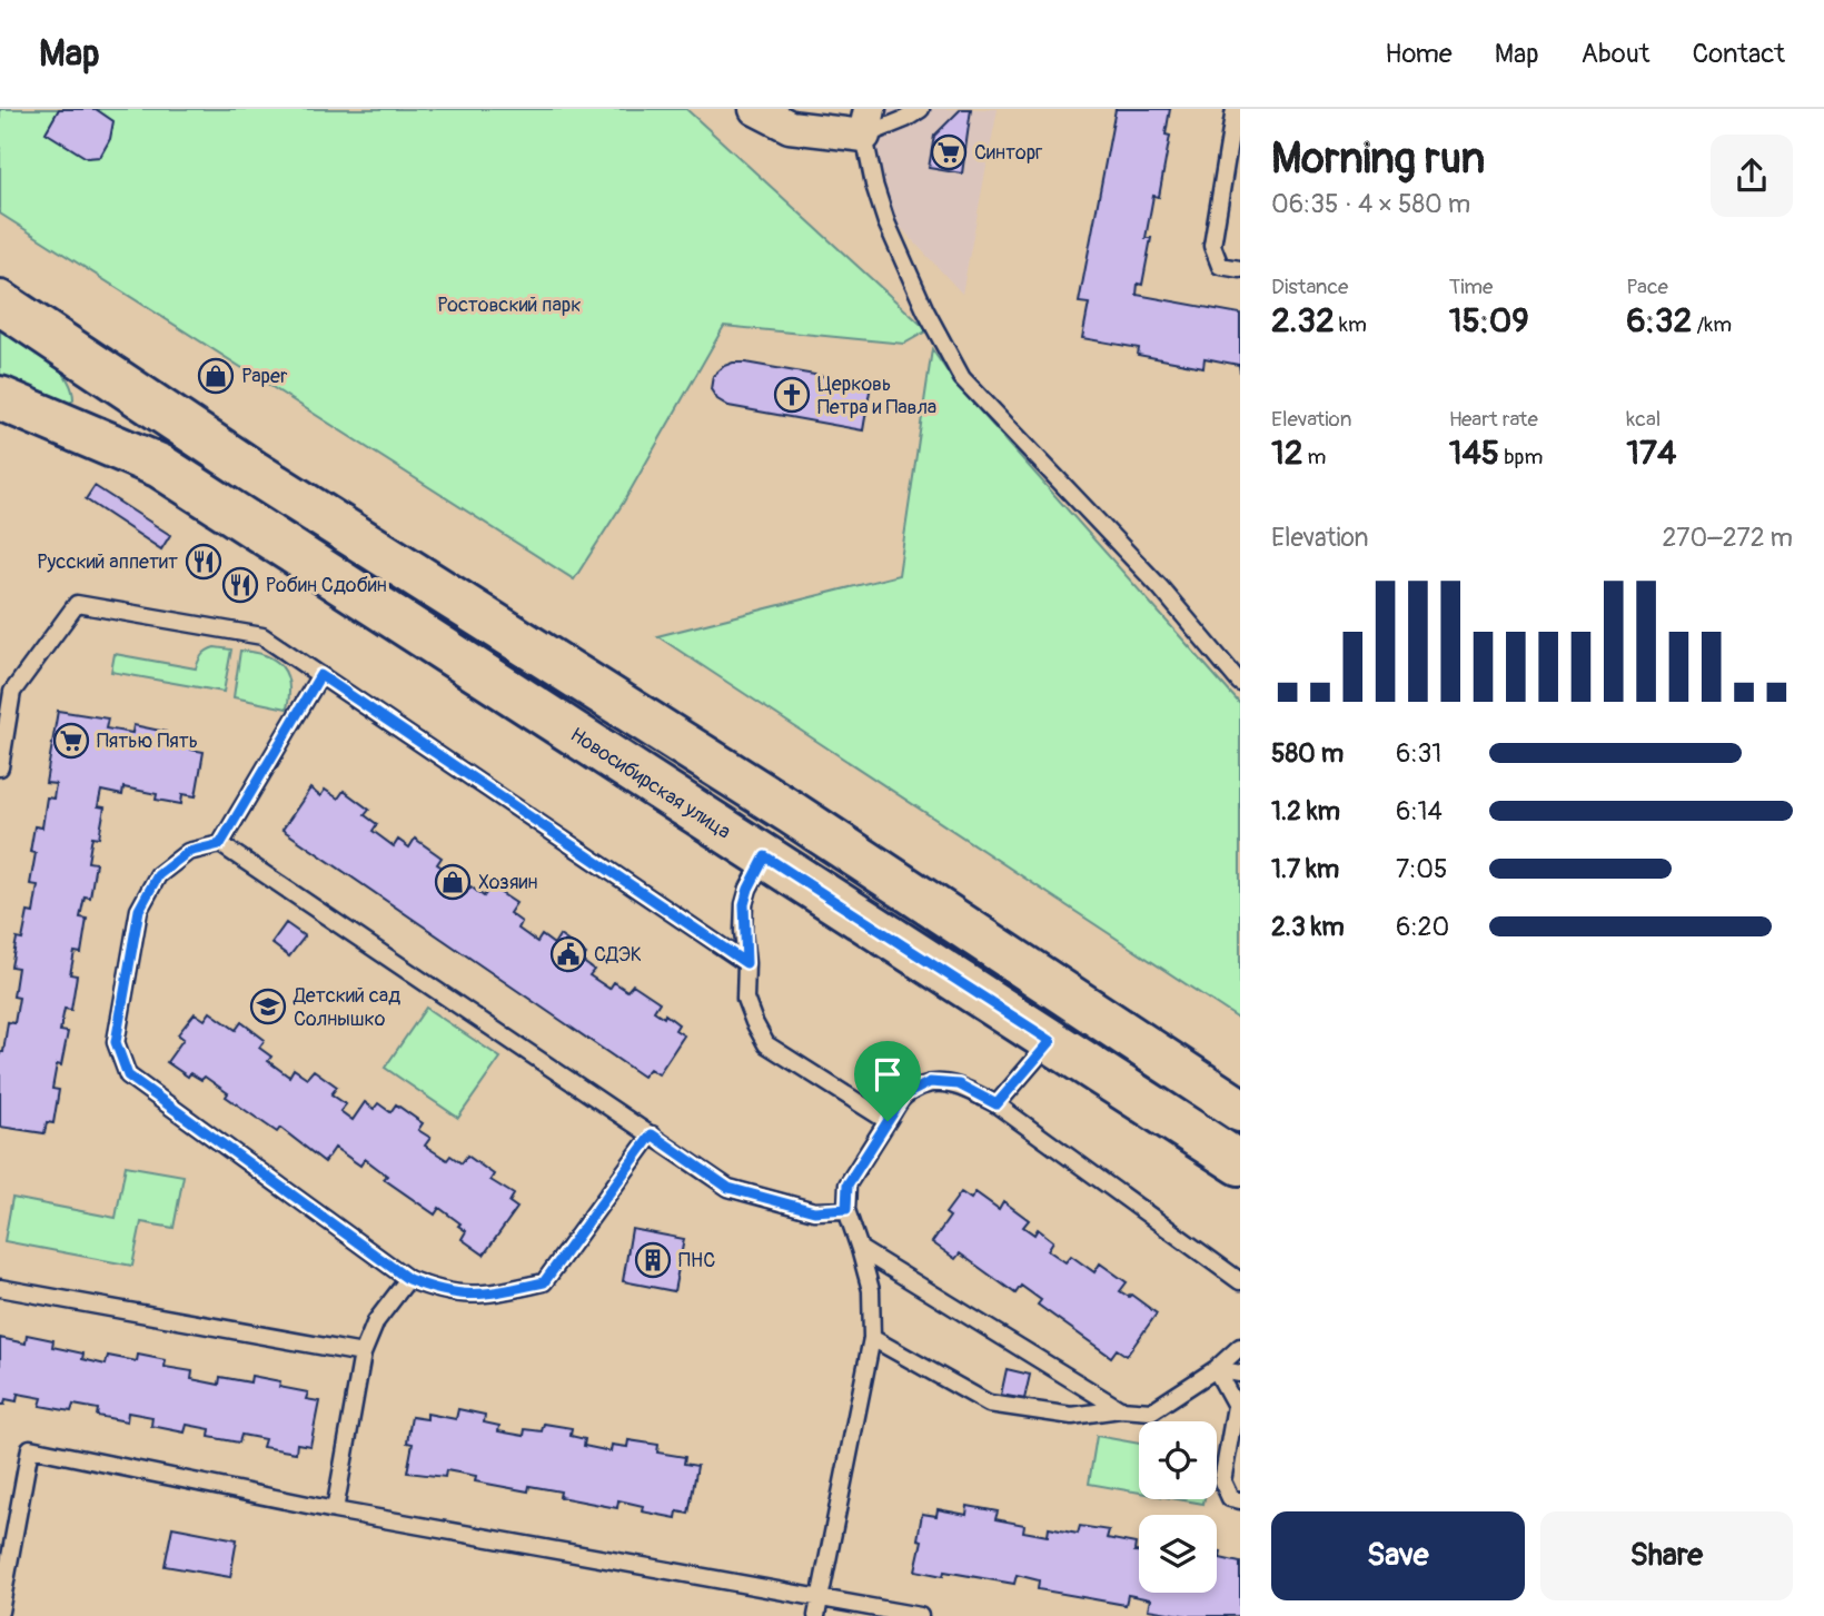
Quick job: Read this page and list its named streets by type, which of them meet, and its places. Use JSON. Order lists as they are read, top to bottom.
{
  "streets": {
    "main road": ["Новосибирская улица"]
  },
  "parks": ["Ростовский парк"],
  "places": {
    "supermarket": ["Синторг", "Пятью Пять"],
    "shop": ["Paper", "Хозяин"],
    "church": ["Церковь Петра и Павла"],
    "restaurant": ["Русский аппетит", "Робин Сдобин"],
    "public building": ["СДЭК"],
    "school or university": ["Детский сад Солнышко"],
    "building": ["ПНС"]
  },
  "page": {
    "header": "Map",
    "nav": [
      "Home",
      "Map",
      "About",
      "Contact"
    ],
    "heading": ["Morning run", "06:35 · 4 × 580 m"],
    "stats": [
      ["Distance", "2.32 km"],
      ["Time", "15:09"],
      ["Pace", "6:32 /km"],
      ["Elevation", "12 m"],
      ["Heart rate", "145 bpm"],
      ["kcal", "174"]
    ],
    "chart": ["Elevation", "270–272 m"],
    "list": [
      {
        "name": "580 m",
        "note": "6:31"
      },
      {
        "name": "1.2 km",
        "note": "6:14"
      },
      {
        "name": "1.7 km",
        "note": "7:05"
      },
      {
        "name": "2.3 km",
        "note": "6:20"
      }
    ],
    "buttons": ["Save", "Share"]
  }
}
